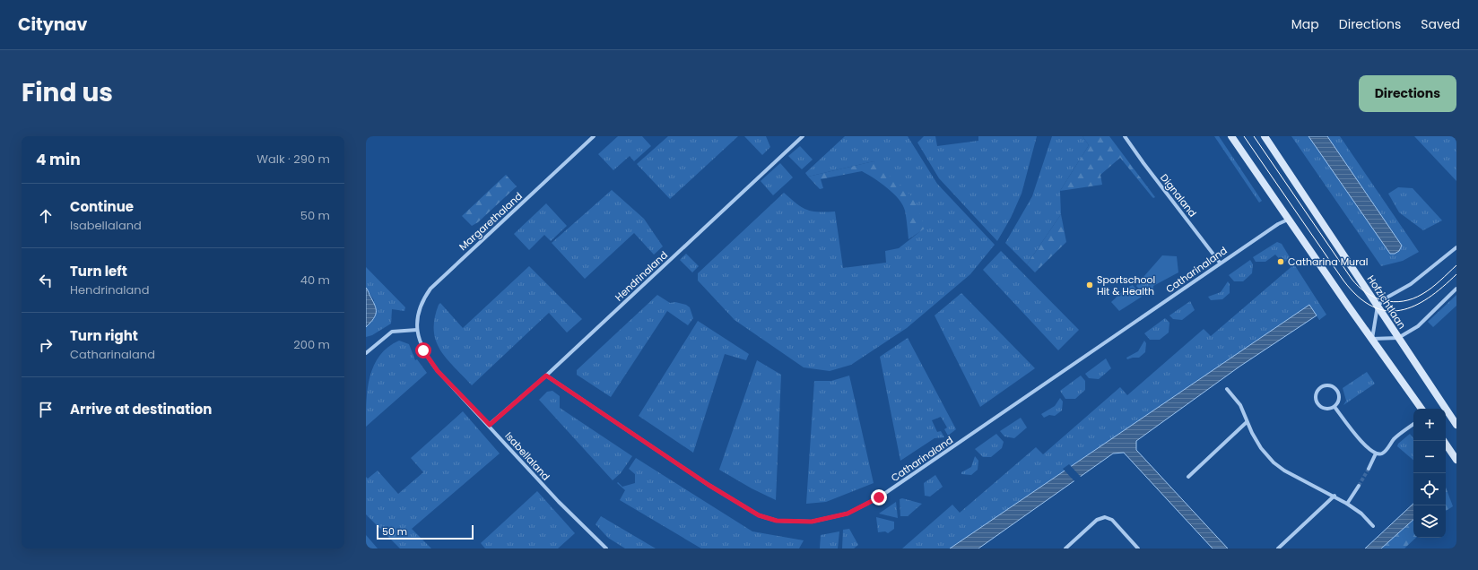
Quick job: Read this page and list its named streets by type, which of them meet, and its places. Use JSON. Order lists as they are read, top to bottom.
{
  "streets": {
    "main road": ["Hofzichtlaan"],
    "street": [
      "Dignaland",
      "Margarethaland",
      "Catharinaland",
      "Hendrinaland",
      "Isabellaland"
    ]
  },
  "crossings": [
    ["Dignaland", "Catharinaland"],
    ["Margarethaland", "Isabellaland"],
    ["Catharinaland", "Hendrinaland"],
    ["Hendrinaland", "Isabellaland"]
  ],
  "places": ["Catharina Mural", "Sportschool Hit & Health"],
  "scale_bar": "50 m",
  "page": {
    "header": "Citynav",
    "nav": ["Map", "Directions", "Saved"],
    "title": "Find us",
    "buttons": "Directions",
    "heading": ["4 min", "Walk · 290 m"],
    "list": [
      ["Continue", "Isabellaland", "50 m"],
      ["Turn left", "Hendrinaland", "40 m"],
      ["Turn right", "Catharinaland", "200 m"],
      "Arrive at destination"
    ],
    "map_buttons": ["+", "−"],
    "scale": "50 m"
  }
}
